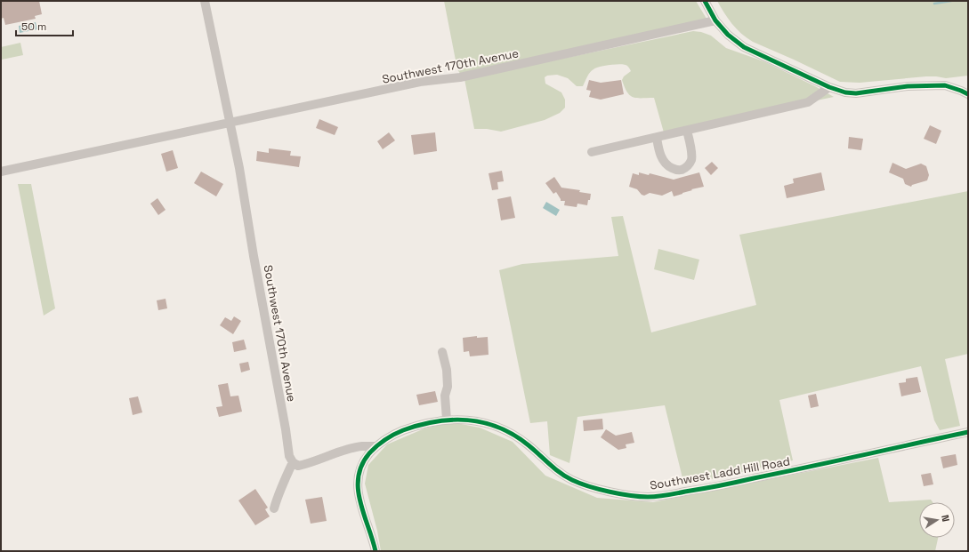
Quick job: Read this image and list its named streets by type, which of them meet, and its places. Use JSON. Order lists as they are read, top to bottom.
{
  "streets": {
    "street": ["Southwest 170th Avenue", "Southwest Ladd Hill Road"]
  },
  "scale_bar": "50 m",
  "north": "right"
}
